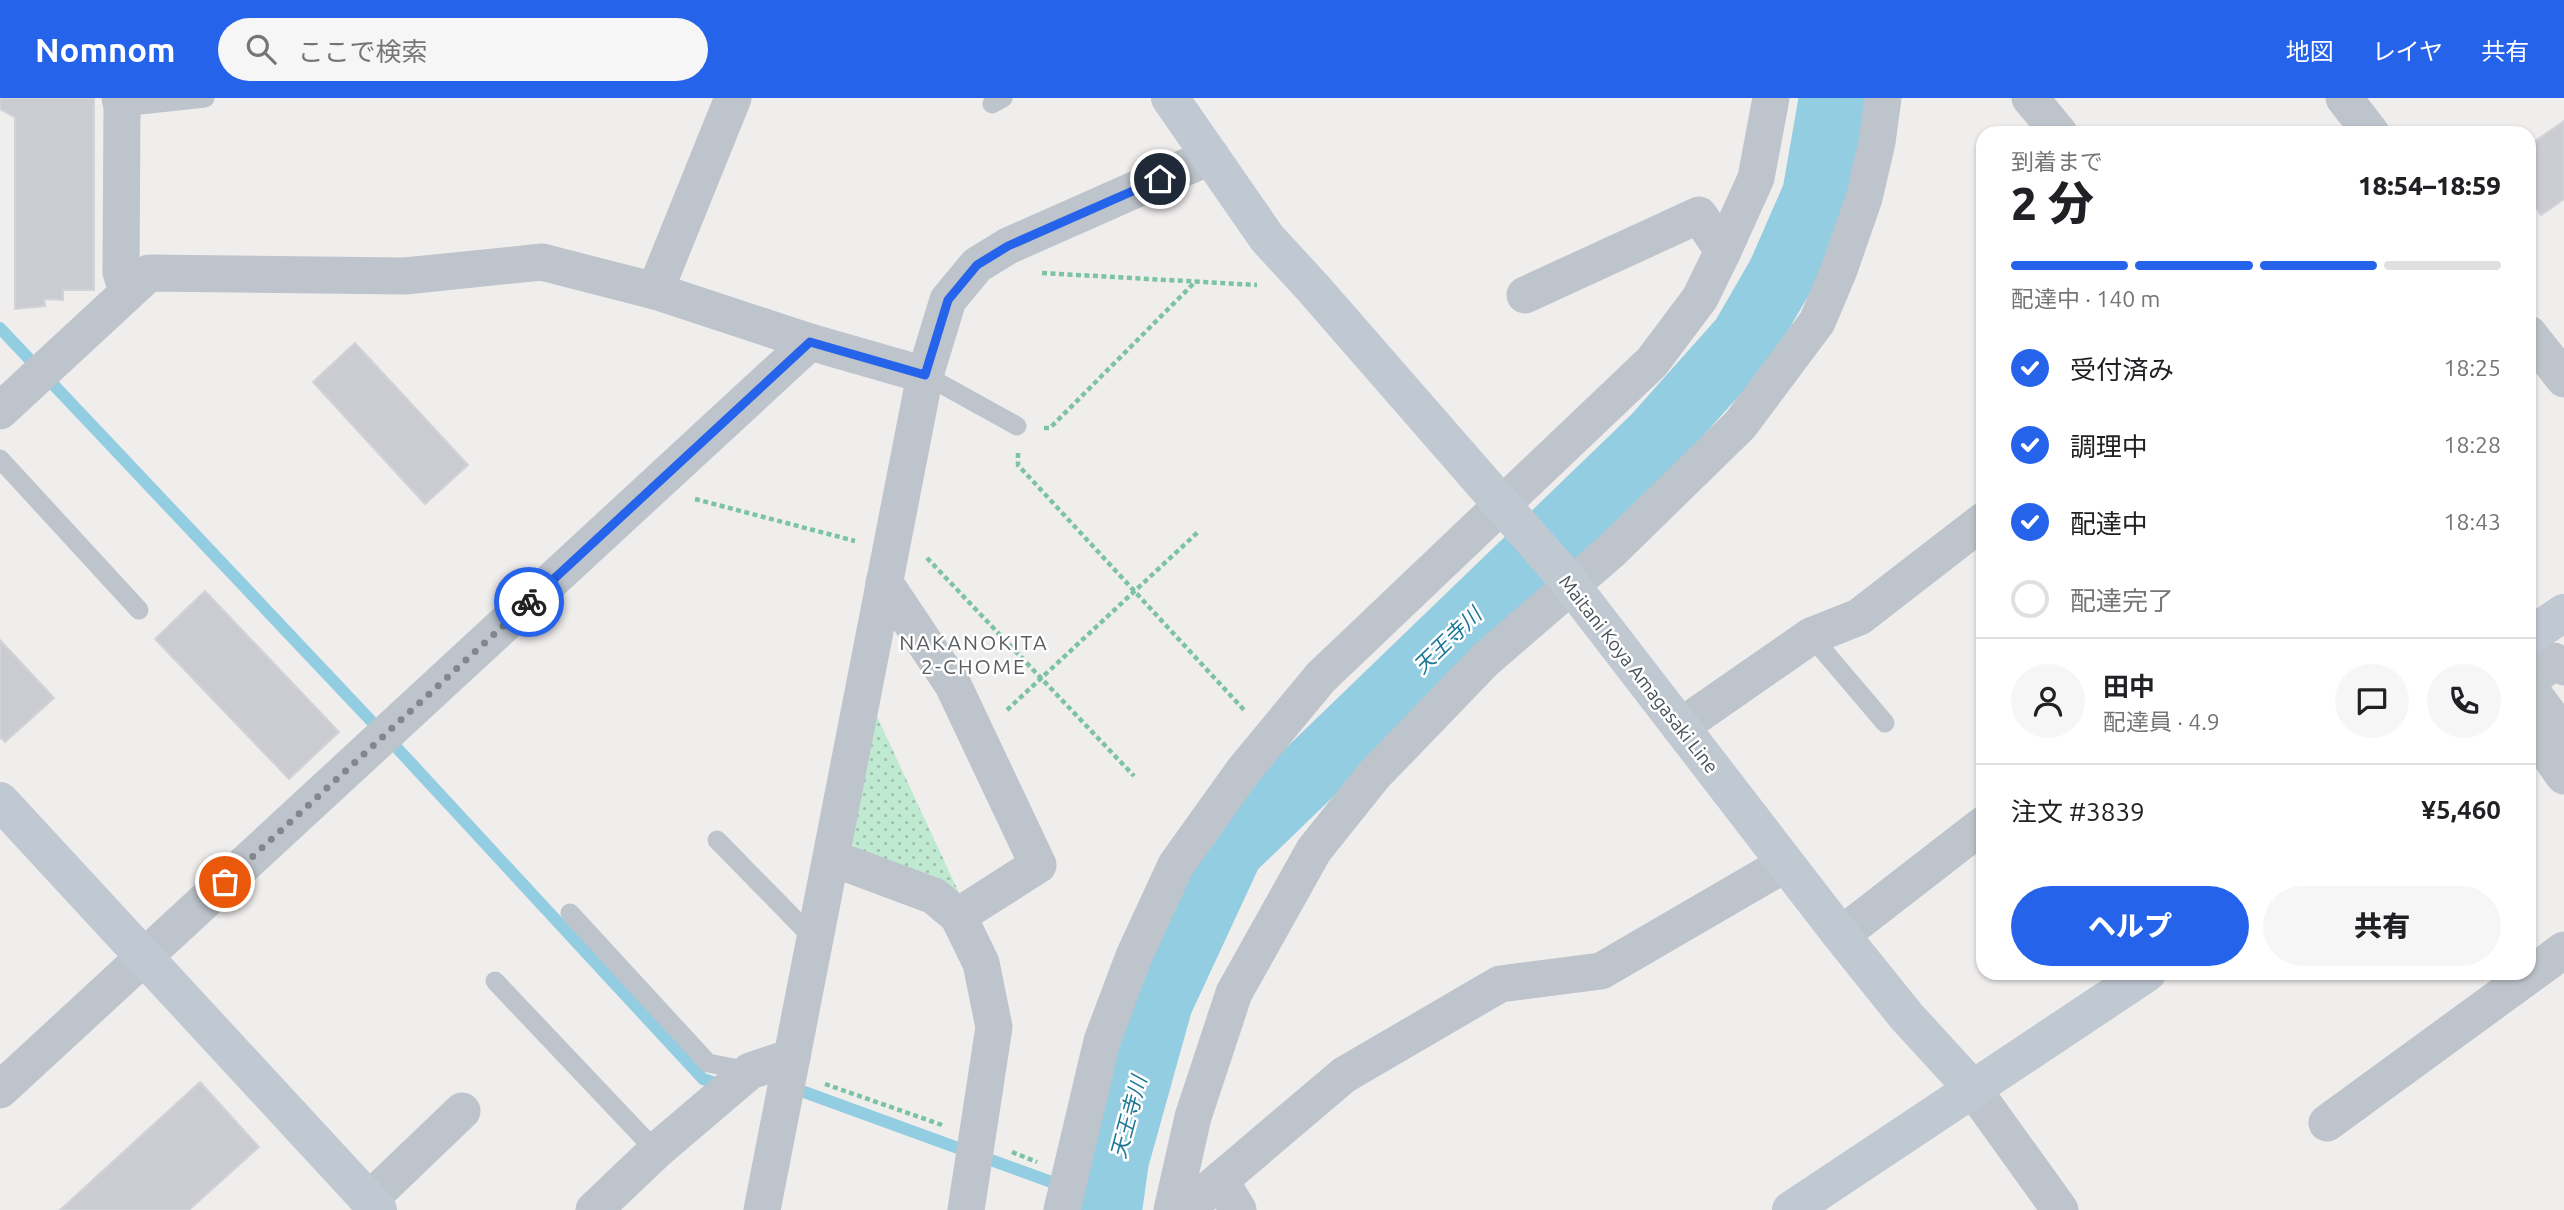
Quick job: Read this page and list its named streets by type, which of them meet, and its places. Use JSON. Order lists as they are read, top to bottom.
{
  "streets": {
    "main road": ["Maitani Koya Amagasaki Line"]
  },
  "districts": ["NAKANOKITA 2-CHOME"],
  "water": ["天王寺川"],
  "page": {
    "header": "Nomnom",
    "search": "ここで検索",
    "nav": ["地図", "レイヤ", "共有"],
    "heading": ["2 分", "到着まで", "18:54–18:59"],
    "panel": [
      "田中",
      "配達員 · 4.9",
      "注文 #3839",
      "¥5,460"
    ],
    "bar": "配達中 · 140 m",
    "list": [
      ["受付済み", "18:25"],
      ["調理中", "18:28"],
      ["配達中", "18:43"],
      "配達完了"
    ],
    "buttons": ["ヘルプ", "共有"]
  }
}
